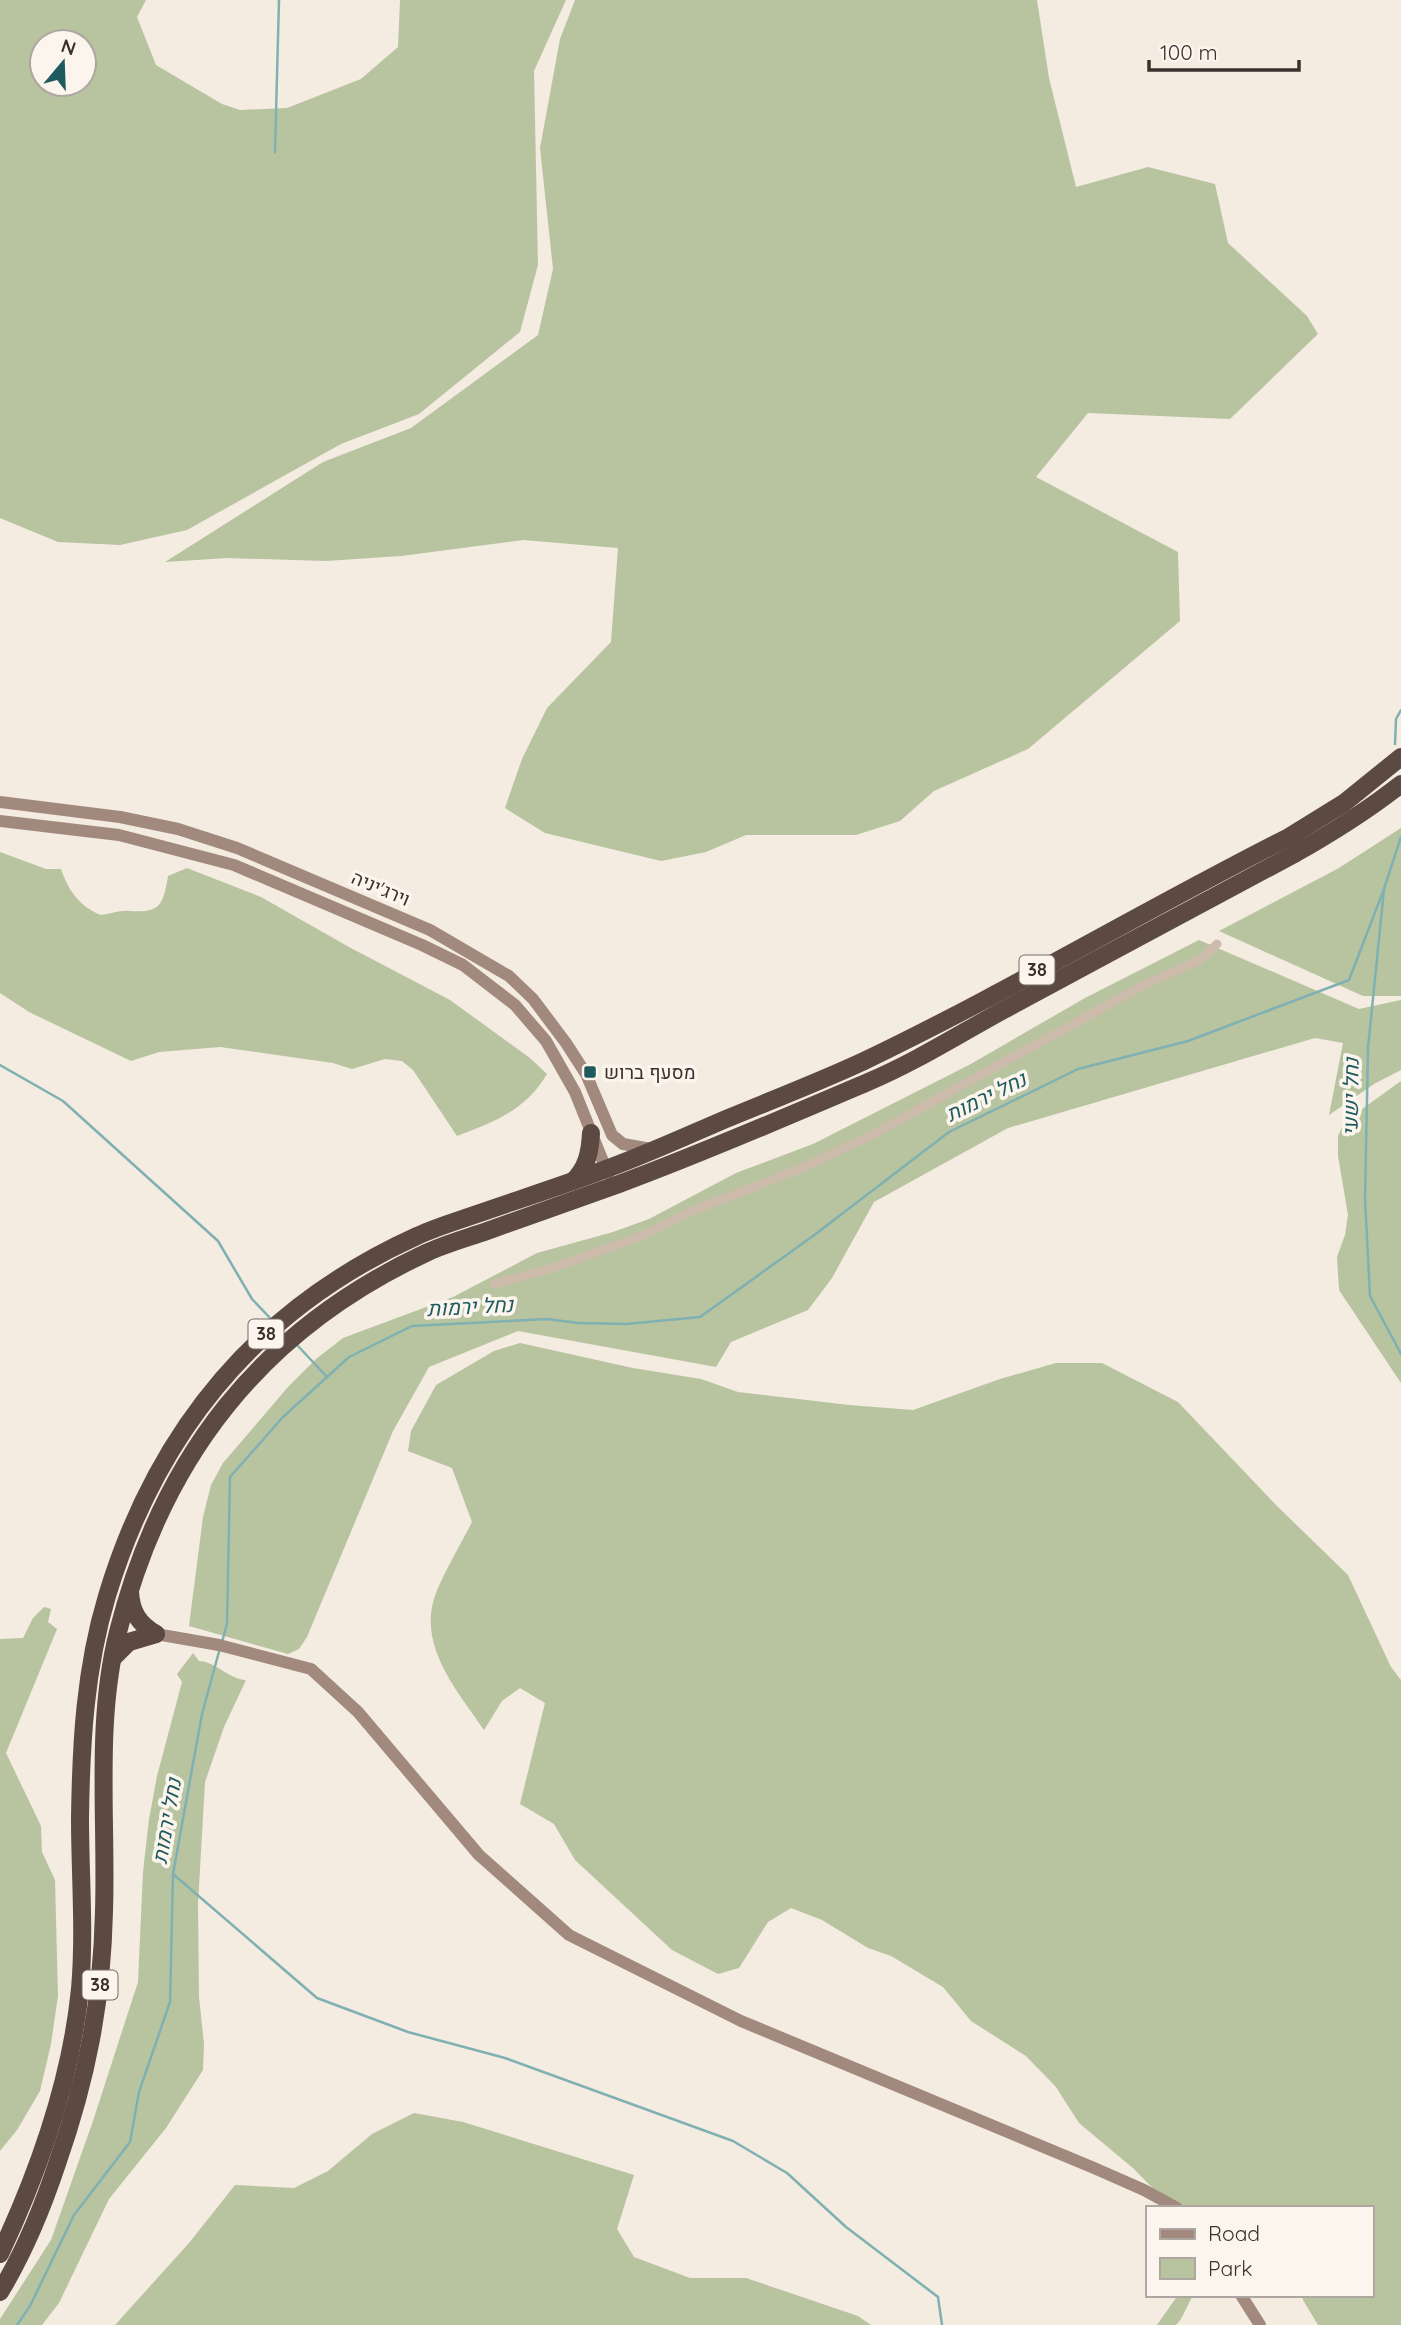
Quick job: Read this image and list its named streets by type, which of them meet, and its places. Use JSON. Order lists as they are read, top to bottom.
{
  "streets": {
    "highway": ["38"],
    "street": ["וירג'יניה"]
  },
  "crossings": [
    ["וירג'יניה", "38"]
  ],
  "water": ["נחל ירמות", "נחל ישעי"],
  "places": {
    "transit": ["מסעף ברוש"]
  },
  "legend": ["Road", "Park"],
  "scale_bar": "100 m",
  "north": "top"
}
